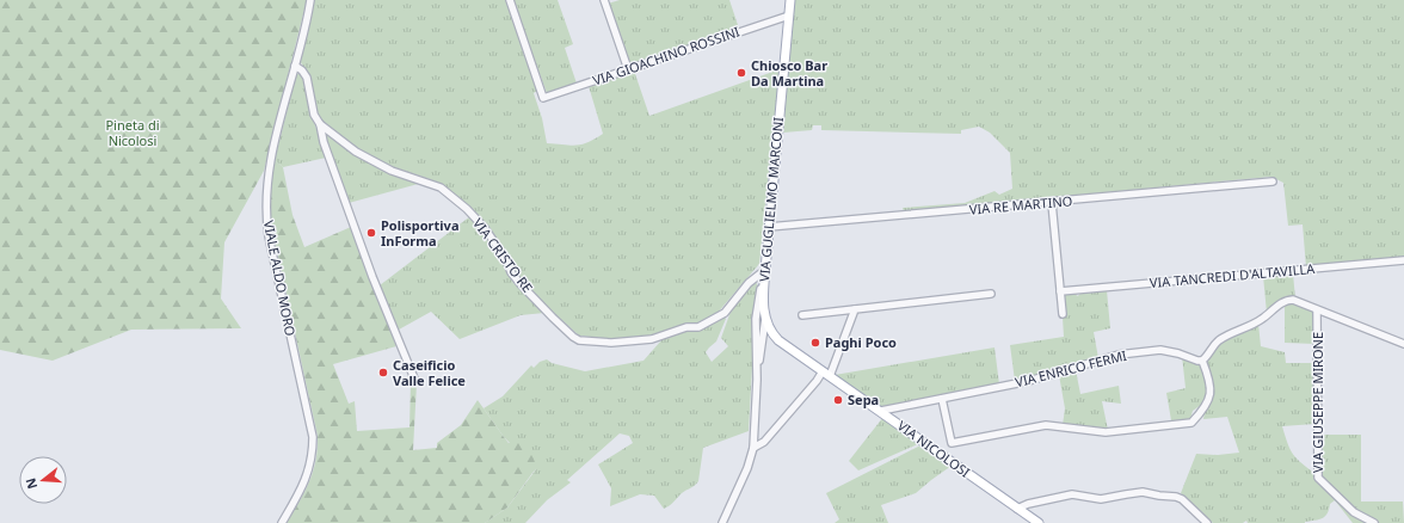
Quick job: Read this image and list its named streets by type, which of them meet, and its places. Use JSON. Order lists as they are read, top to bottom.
{
  "streets": {
    "main road": ["VIA GUGLIELMO MARCONI", "VIA NICOLOSI"],
    "street": [
      "VIA GIOACHINO ROSSINI",
      "VIA RE MARTINO",
      "VIA CRISTO RE",
      "VIA TANCREDI D'ALTAVILLA",
      "VIALE ALDO MORO",
      "VIA ENRICO FERMI",
      "VIA GIUSEPPE MIRONE"
    ]
  },
  "crossings": [
    ["VIA GIOACHINO ROSSINI", "VIA GUGLIELMO MARCONI"],
    ["VIA GUGLIELMO MARCONI", "VIA RE MARTINO"],
    ["VIA GUGLIELMO MARCONI", "VIA CRISTO RE"],
    ["VIA GUGLIELMO MARCONI", "VIA NICOLOSI"],
    ["VIA ENRICO FERMI", "VIA NICOLOSI"]
  ],
  "parks": ["Pineta di Nicolosi"],
  "places": [
    "Chiosco Bar Da Martina",
    "Polisportiva InForma",
    "Paghi Poco",
    "Caseificio Valle Felice",
    "Sepa"
  ],
  "north": "left"
}
